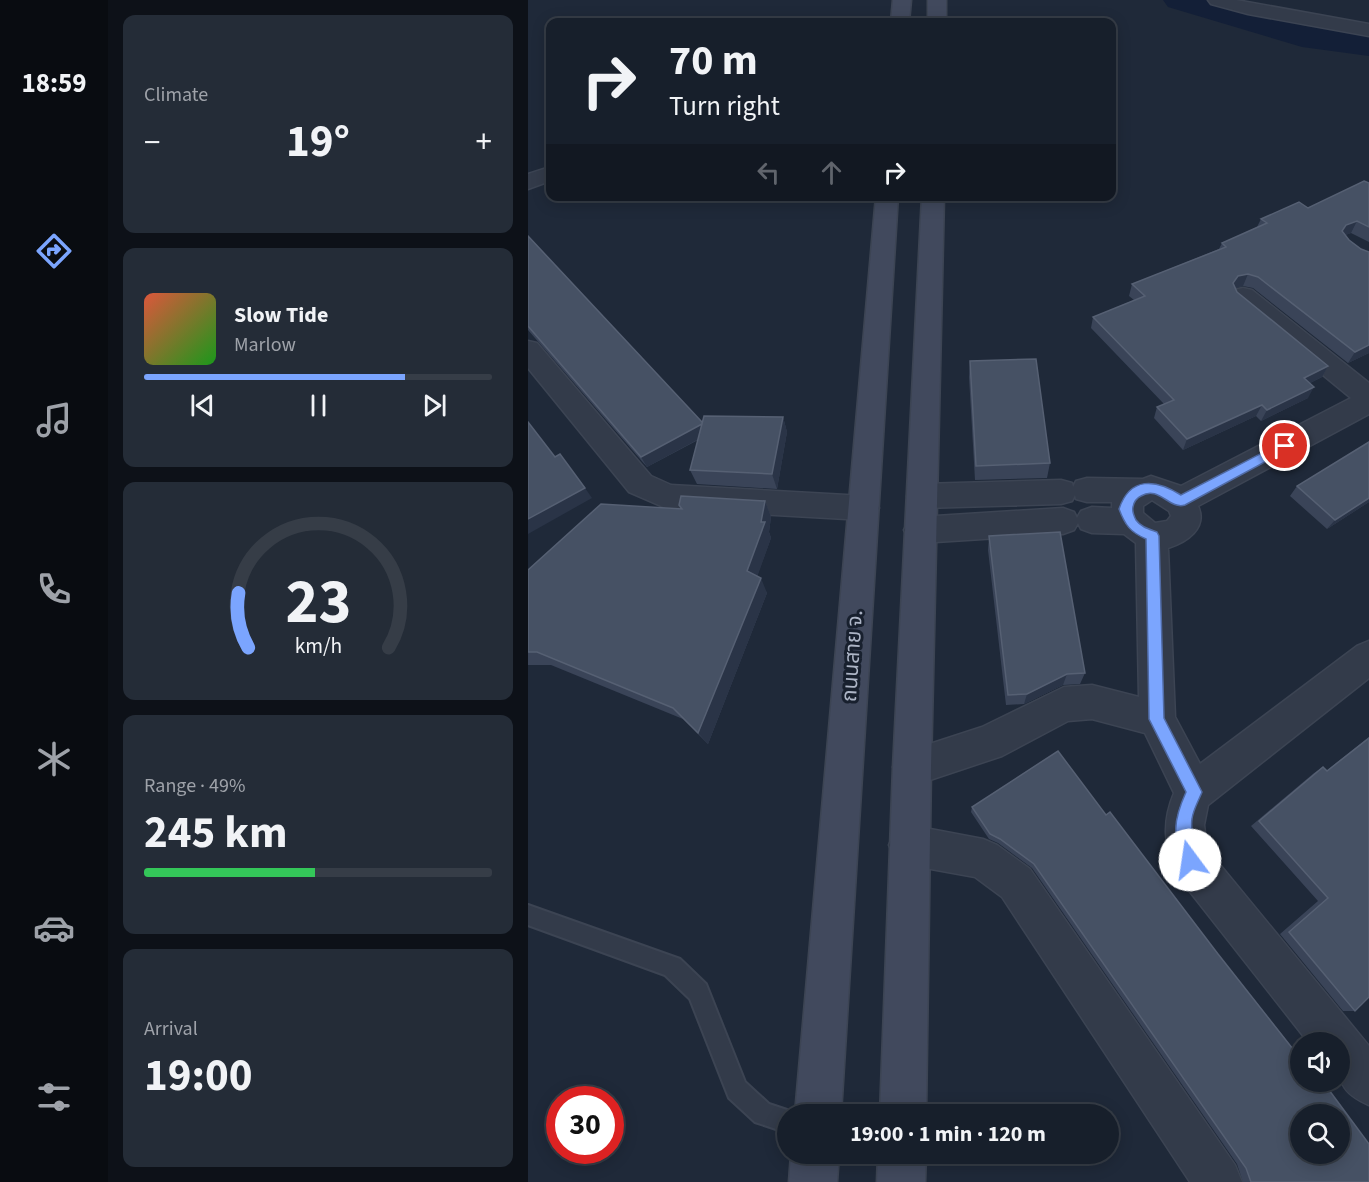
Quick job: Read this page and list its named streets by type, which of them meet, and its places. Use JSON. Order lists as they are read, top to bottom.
{
  "streets": {
    "main road": ["ถนนสาย จ."]
  },
  "page": {
    "tabs": "18:59",
    "tile": [
      "Climate",
      ["Range · 49%", "245 km"],
      ["Arrival", "19:00"]
    ],
    "turn": ["70 m", "Turn right"],
    "heat": ["−", "19°", "+"],
    "song": ["Slow Tide", "Marlow"],
    "limit": "30",
    "trip": "19:00 · 1 min · 120 m",
    "gauge": ["23", "km/h"]
  }
}
